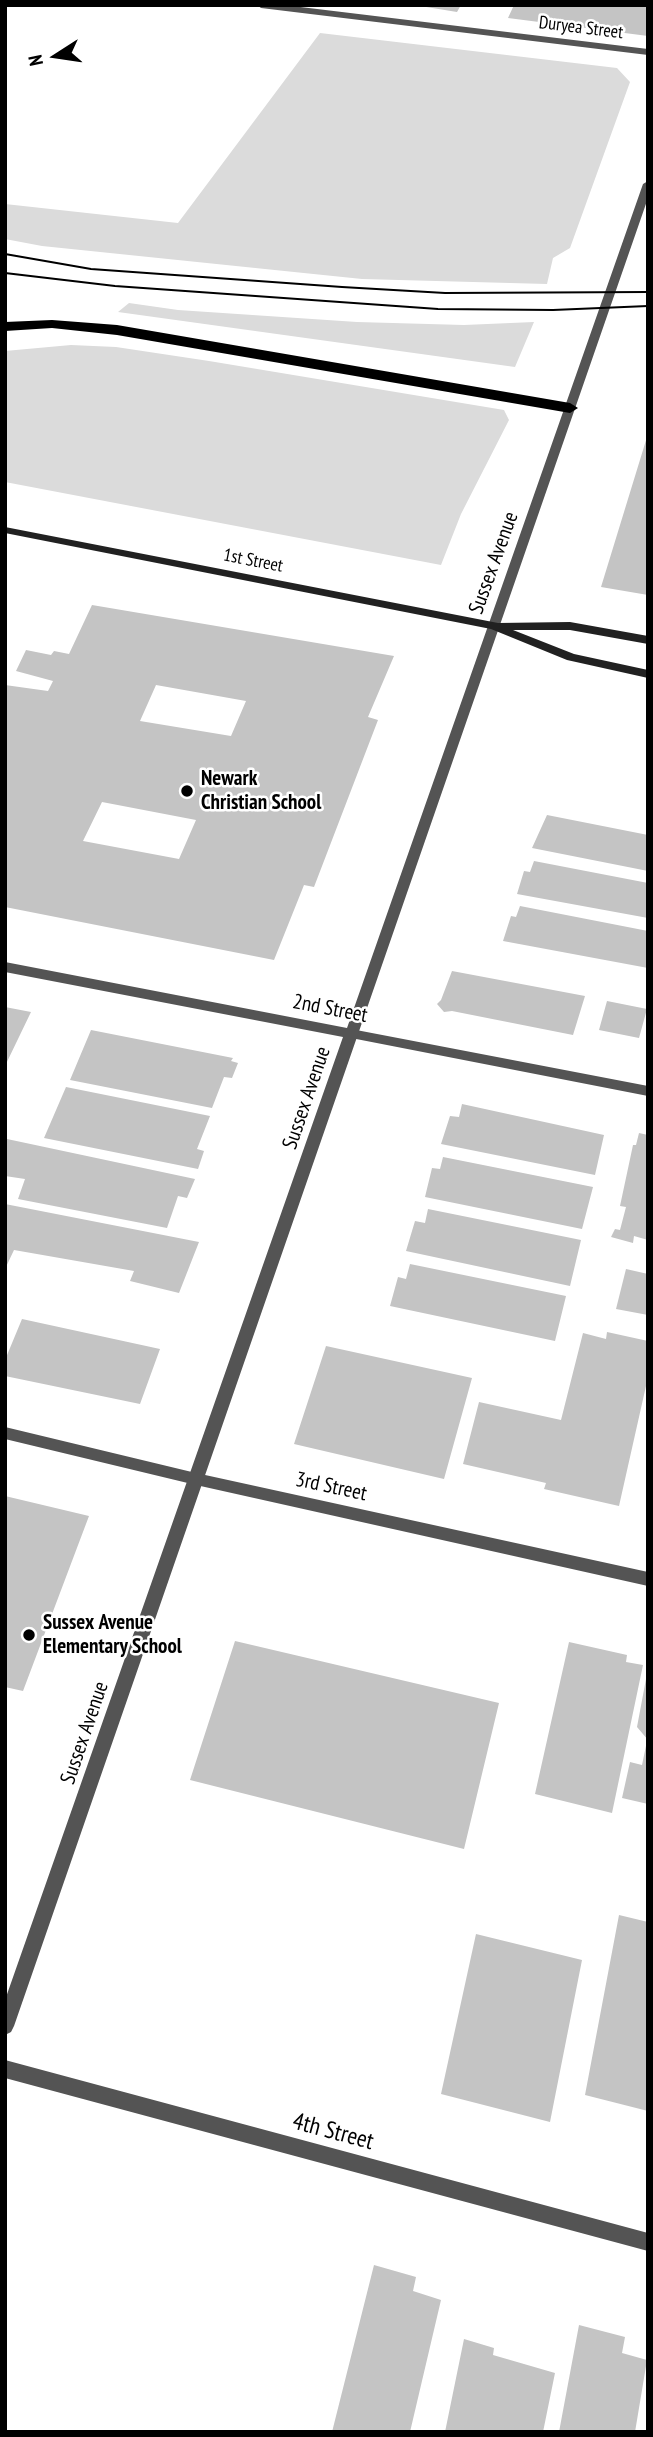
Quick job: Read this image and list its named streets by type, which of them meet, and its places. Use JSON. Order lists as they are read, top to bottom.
{
  "streets": {
    "main road": ["1st Street"],
    "street": [
      "Duryea Street",
      "Sussex Avenue",
      "2nd Street",
      "3rd Street",
      "4th Street"
    ]
  },
  "crossings": [
    ["1st Street", "Sussex Avenue"],
    ["Sussex Avenue", "2nd Street"],
    ["Sussex Avenue", "3rd Street"]
  ],
  "places": ["Newark Christian School", "Sussex Avenue Elementary School"],
  "north": "left"
}
